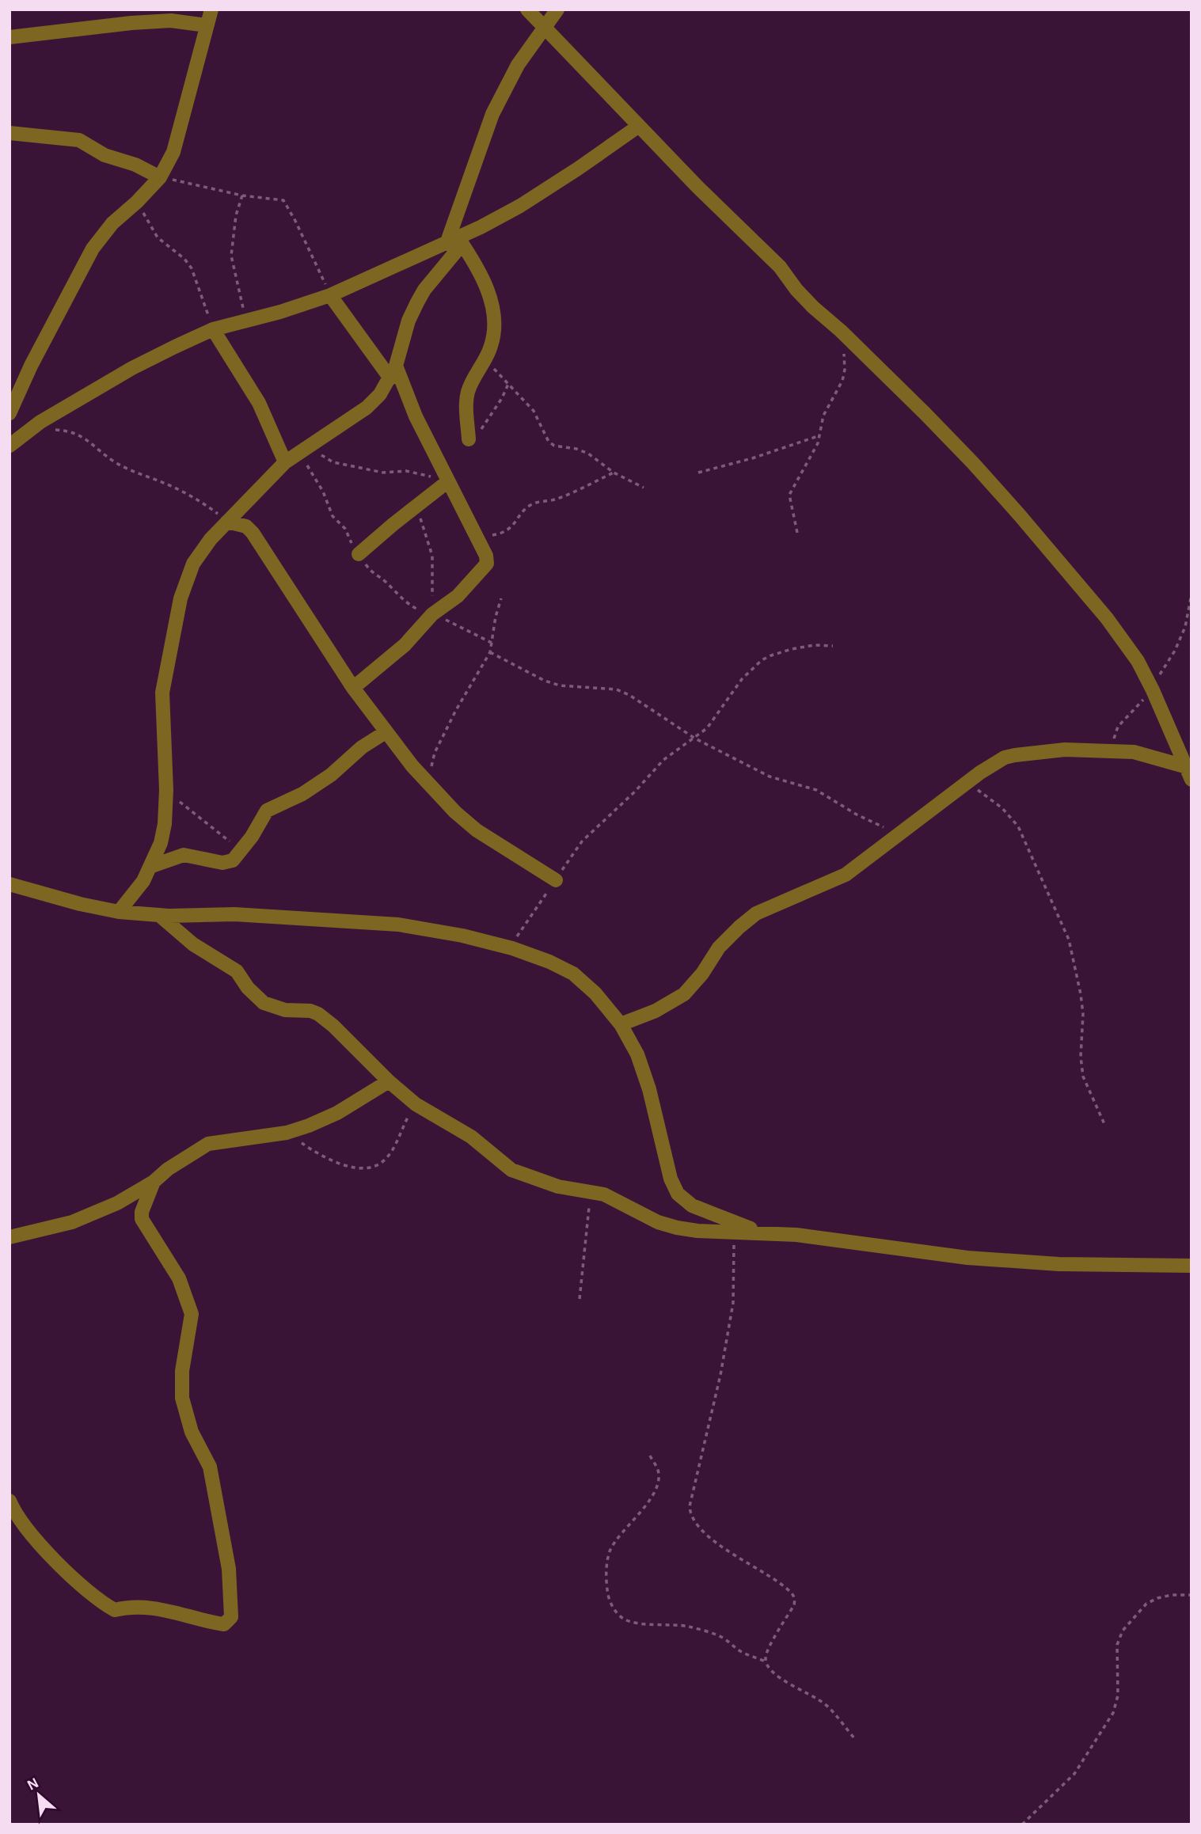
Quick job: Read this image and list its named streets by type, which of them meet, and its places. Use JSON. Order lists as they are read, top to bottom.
{
  "north": "top left"
}
